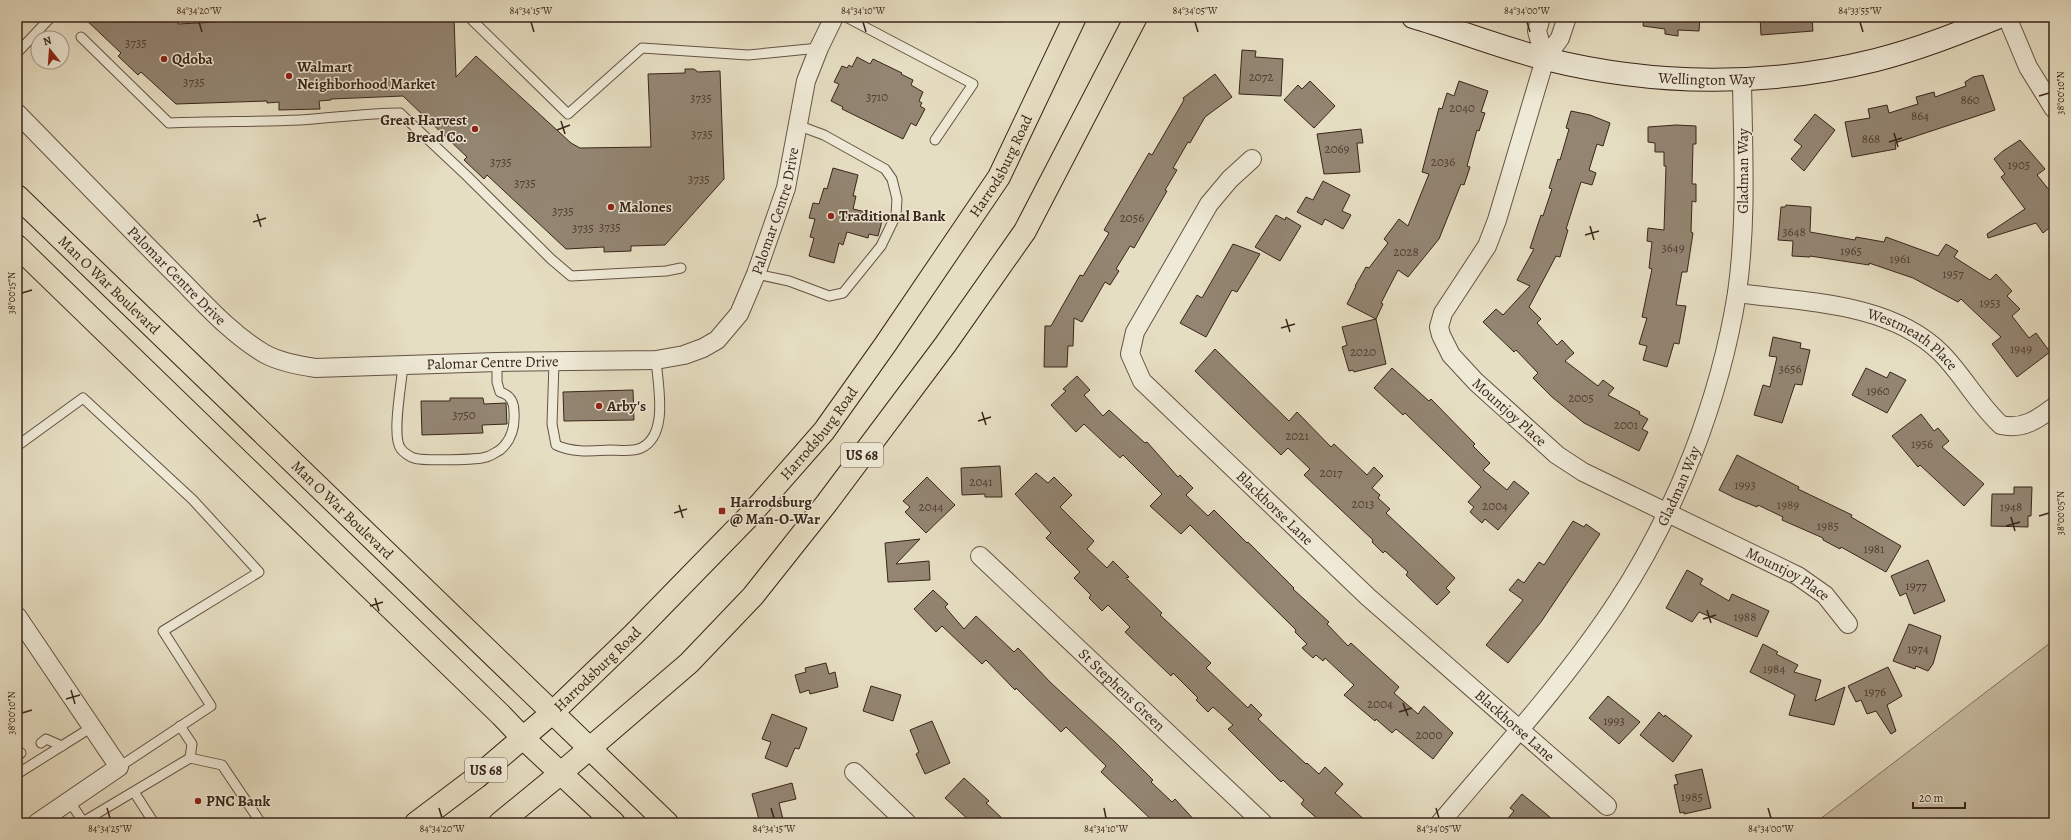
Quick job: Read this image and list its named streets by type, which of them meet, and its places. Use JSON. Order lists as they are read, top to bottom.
{
  "streets": {
    "main road": ["Harrodsburg Road", "Man O War Boulevard", "US 68"],
    "street": [
      "Wellington Way",
      "Gladman Way",
      "Palomar Centre Drive",
      "Westmeath Place",
      "Mountjoy Place",
      "Blackhorse Lane",
      "St Stephens Green"
    ]
  },
  "crossings": [
    ["Wellington Way", "Gladman Way"],
    ["Wellington Way", "Mountjoy Place"],
    ["Harrodsburg Road", "Man O War Boulevard"],
    ["Gladman Way", "Westmeath Place"],
    ["Gladman Way", "Mountjoy Place"],
    ["Gladman Way", "Blackhorse Lane"],
    ["Man O War Boulevard", "US 68"]
  ],
  "places": {
    "other": [
      "Qdoba",
      "Walmart Neighborhood Market",
      "Great Harvest Bread Co.",
      "Malones",
      "Traditional Bank",
      "Arby's",
      "PNC Bank"
    ],
    "transit": ["Harrodsburg @ Man-O-War"]
  },
  "house_numbers": [
    "3735",
    "2072",
    "3735",
    "3710",
    "3735",
    "860",
    "2040",
    "864",
    "3735",
    "868",
    "2069",
    "3735",
    "2036",
    "1905",
    "3735",
    "3735",
    "3735",
    "2056",
    "3735",
    "3735",
    "3648",
    "3649",
    "1965",
    "2028",
    "1961",
    "1957",
    "1953",
    "1949",
    "2020",
    "3656",
    "1960",
    "2005",
    "3750",
    "2001",
    "2021",
    "1956",
    "2017",
    "2041",
    "1993",
    "2013",
    "1989",
    "2004",
    "2044",
    "1948",
    "1985",
    "1981",
    "1977",
    "1988",
    "1974",
    "1984",
    "1976",
    "2004",
    "1993",
    "2000",
    "1985"
  ],
  "scale_bar": "20 m",
  "north": "top",
  "coordinates": [
    "84°34'20\"W",
    "84°34'15\"W",
    "84°34'10\"W",
    "84°34'05\"W",
    "84°34'00\"W",
    "84°33'55\"W",
    "38°00'10\"N",
    "38°00'15\"N",
    "38°00'05\"N",
    "84°34'25\"W"
  ]
}
